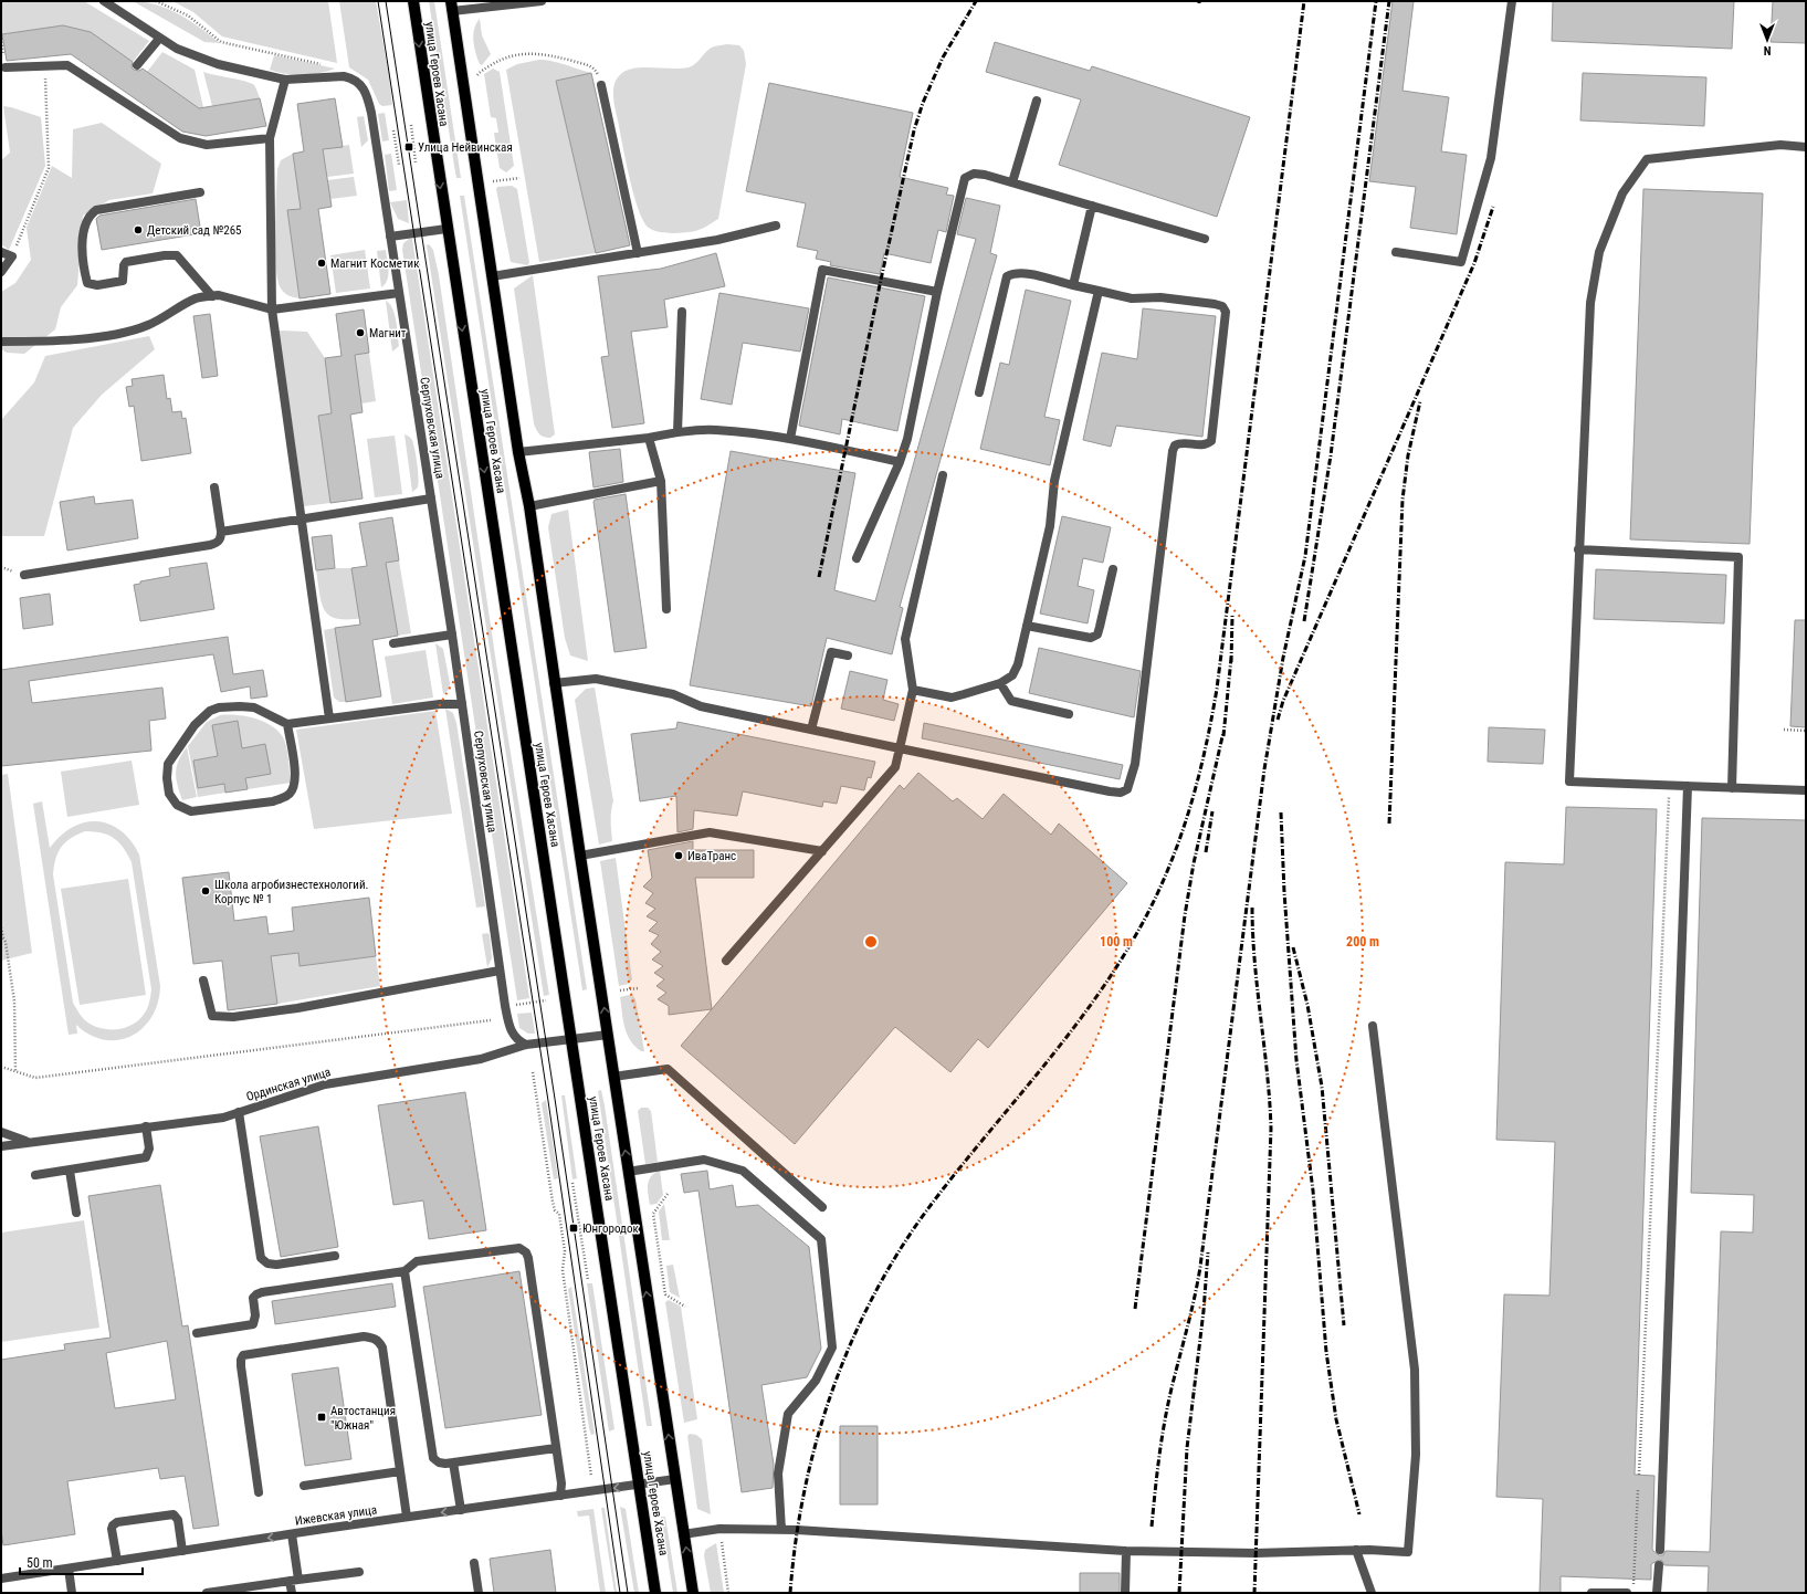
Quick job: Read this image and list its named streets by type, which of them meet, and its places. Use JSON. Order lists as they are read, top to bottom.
{
  "streets": {
    "main road": ["улица Героев Хасана"],
    "street": ["Серпуховская улица", "Ординская улица", "Ижевская улица"]
  },
  "crossings": [
    ["улица Героев Хасана", "Ординская улица"],
    ["улица Героев Хасана", "Ижевская улица"],
    ["Серпуховская улица", "Ординская улица"]
  ],
  "places": {
    "transit": ["Улица Нейвинская", "Юнгородок", "Автостанция \"Южная\""],
    "other": [
      "Детский сад №265",
      "Магнит Косметик",
      "Магнит",
      "ИваТранс",
      "Школа агробизнестехнологий. Корпус № 1"
    ]
  },
  "scale_bar": "50 m",
  "north": "bottom",
  "rings": ["100 m", "200 m"]
}
